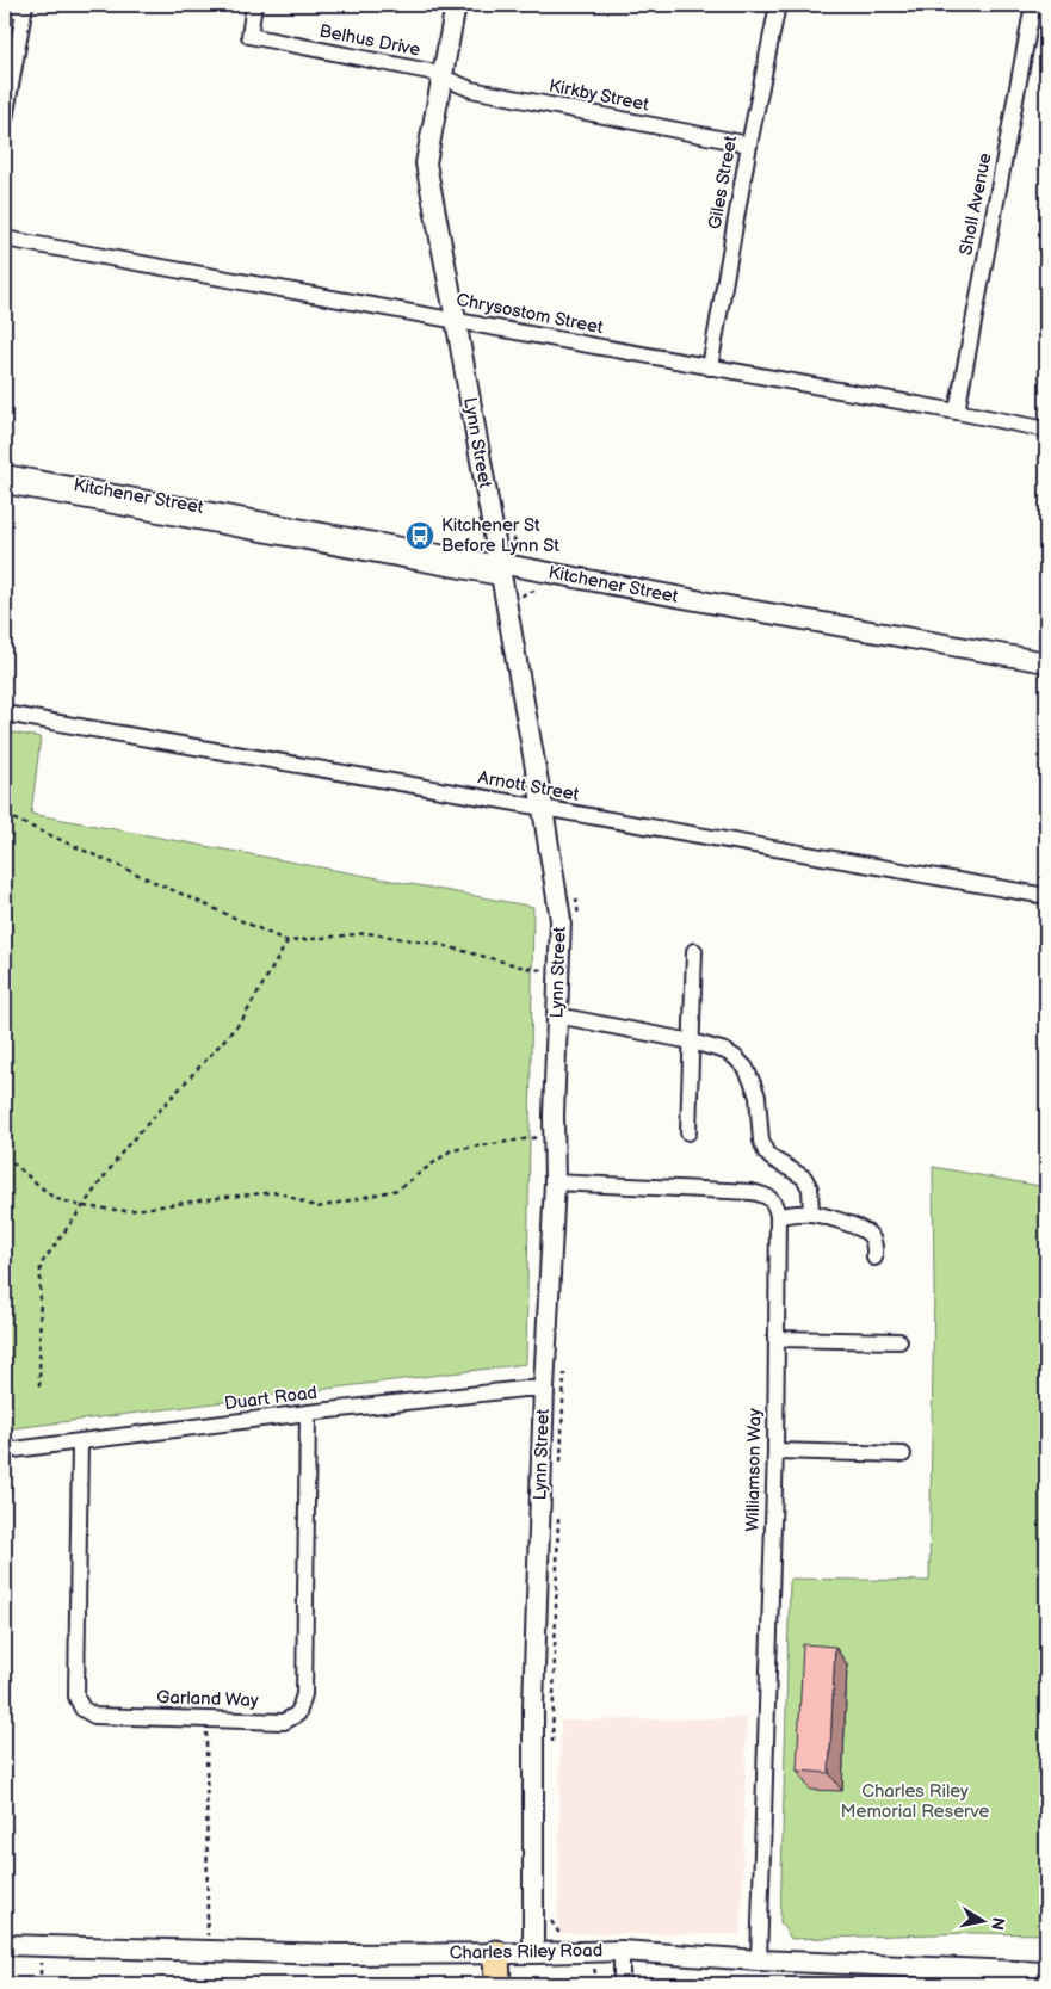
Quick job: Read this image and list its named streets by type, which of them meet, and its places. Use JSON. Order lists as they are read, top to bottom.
{
  "streets": {
    "street": [
      "Belhus Drive",
      "Kirkby Street",
      "Giles Street",
      "Sholl Avenue",
      "Chrysostom Street",
      "Lynn Street",
      "Kitchener Street",
      "Arnott Street",
      "Duart Road",
      "Williamson Way",
      "Garland Way",
      "Charles Riley Road"
    ]
  },
  "crossings": [
    ["Belhus Drive", "Kirkby Street"],
    ["Belhus Drive", "Lynn Street"],
    ["Kirkby Street", "Giles Street"],
    ["Kirkby Street", "Lynn Street"],
    ["Giles Street", "Chrysostom Street"],
    ["Sholl Avenue", "Chrysostom Street"],
    ["Chrysostom Street", "Lynn Street"],
    ["Lynn Street", "Kitchener Street"],
    ["Lynn Street", "Arnott Street"],
    ["Lynn Street", "Duart Road"],
    ["Lynn Street", "Charles Riley Road"],
    ["Duart Road", "Garland Way"],
    ["Williamson Way", "Charles Riley Road"]
  ],
  "parks": ["Charles Riley Memorial Reserve"],
  "places": {
    "bus stop": ["Kitchener St Before Lynn St"]
  },
  "north": "right"
}
